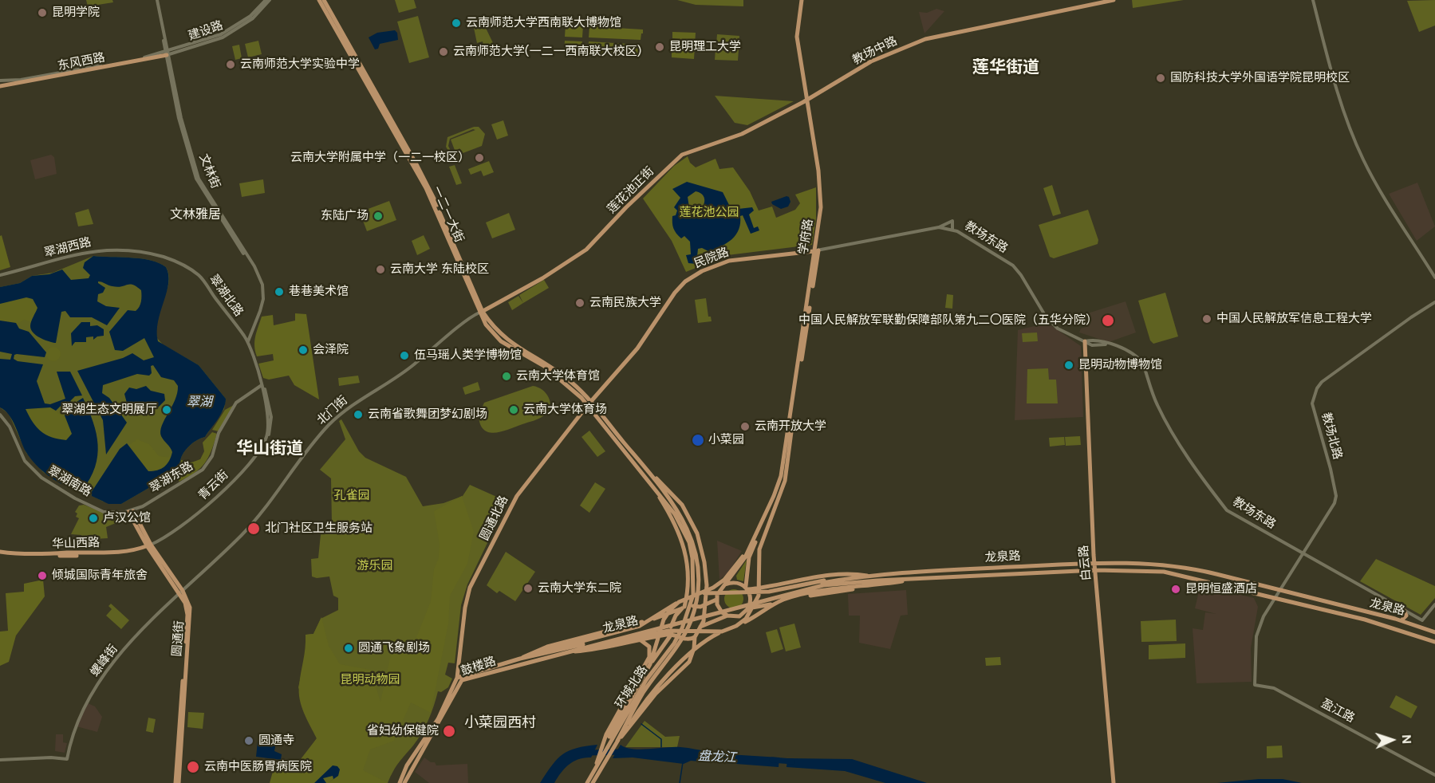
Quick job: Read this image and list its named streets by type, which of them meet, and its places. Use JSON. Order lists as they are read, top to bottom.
{
  "streets": {
    "main road": [
      "教场中路",
      "东风西路",
      "莲花池正街",
      "一二一大街",
      "学府路",
      "民院路",
      "圆通北路",
      "华山西路",
      "龙泉路",
      "白云路",
      "圆通街",
      "鼓楼路",
      "环城北路"
    ],
    "street": [
      "建设路",
      "文林街",
      "教场东路",
      "翠湖西路",
      "翠湖北路",
      "北门街",
      "教场北路",
      "翠湖东路",
      "翠湖南路",
      "青云街",
      "螺峰街",
      "盈江路"
    ]
  },
  "crossings": [
    ["建设路", "东风西路"],
    ["建设路", "文林街"],
    ["教场中路", "莲花池正街"],
    ["教场中路", "学府路"],
    ["东风西路", "文林街"],
    ["文林街", "翠湖北路"],
    ["莲花池正街", "一二一大街"],
    ["莲花池正街", "学府路"],
    ["莲花池正街", "北门街"],
    ["一二一大街", "民院路"],
    ["一二一大街", "北门街"],
    ["一二一大街", "圆通北路"],
    ["一二一大街", "环城北路"],
    ["学府路", "教场东路"],
    ["学府路", "民院路"],
    ["教场东路", "民院路"],
    ["教场东路", "教场北路"],
    ["教场东路", "白云路"],
    ["翠湖西路", "翠湖北路"],
    ["民院路", "圆通北路"],
    ["翠湖北路", "翠湖东路"],
    ["翠湖北路", "青云街"],
    ["北门街", "圆通街"],
    ["北门街", "螺峰街"],
    ["教场北路", "龙泉路"],
    ["教场北路", "盈江路"],
    ["翠湖东路", "翠湖南路"],
    ["翠湖东路", "青云街"],
    ["翠湖东路", "圆通街"],
    ["翠湖南路", "圆通街"],
    ["青云街", "华山西路"],
    ["青云街", "圆通街"],
    ["圆通北路", "鼓楼路"],
    ["华山西路", "圆通街"],
    ["龙泉路", "白云路"],
    ["龙泉路", "鼓楼路"],
    ["圆通街", "螺峰街"]
  ],
  "districts": [
    "莲华街道",
    "文林雅居",
    "华山街道",
    "小菜园西村"
  ],
  "water": ["翠湖", "盘龙江"],
  "parks": [
    "莲花池公园",
    "孔雀园",
    "游乐园",
    "昆明动物园"
  ],
  "places": [
    "昆明学院",
    "云南师范大学西南联大博物馆",
    "昆明理工大学",
    "云南师范大学(一二一西南联大校区)",
    "云南师范大学实验中学",
    "国防科技大学外国语学院昆明校区",
    "云南大学附属中学（一二一校区）",
    "东陆广场",
    "云南大学 东陆校区",
    "巷巷美术馆",
    "云南民族大学",
    "中国人民解放军信息工程大学",
    "中国人民解放军联勤保障部队第九二〇医院（五华分院）",
    "会泽院",
    "伍马瑶人类学博物馆",
    "昆明动物博物馆",
    "云南大学体育馆",
    "翠湖生态文明展厅",
    "云南大学体育场",
    "云南省歌舞团梦幻剧场",
    "云南开放大学",
    "小菜园",
    "卢汉公馆",
    "北门社区卫生服务站",
    "倾城国际青年旅舍",
    "云南大学东二院",
    "昆明恒盛酒店",
    "圆通飞象剧场",
    "省妇幼保健院",
    "圆通寺",
    "云南中医肠胃病医院"
  ],
  "north": "right"
}
